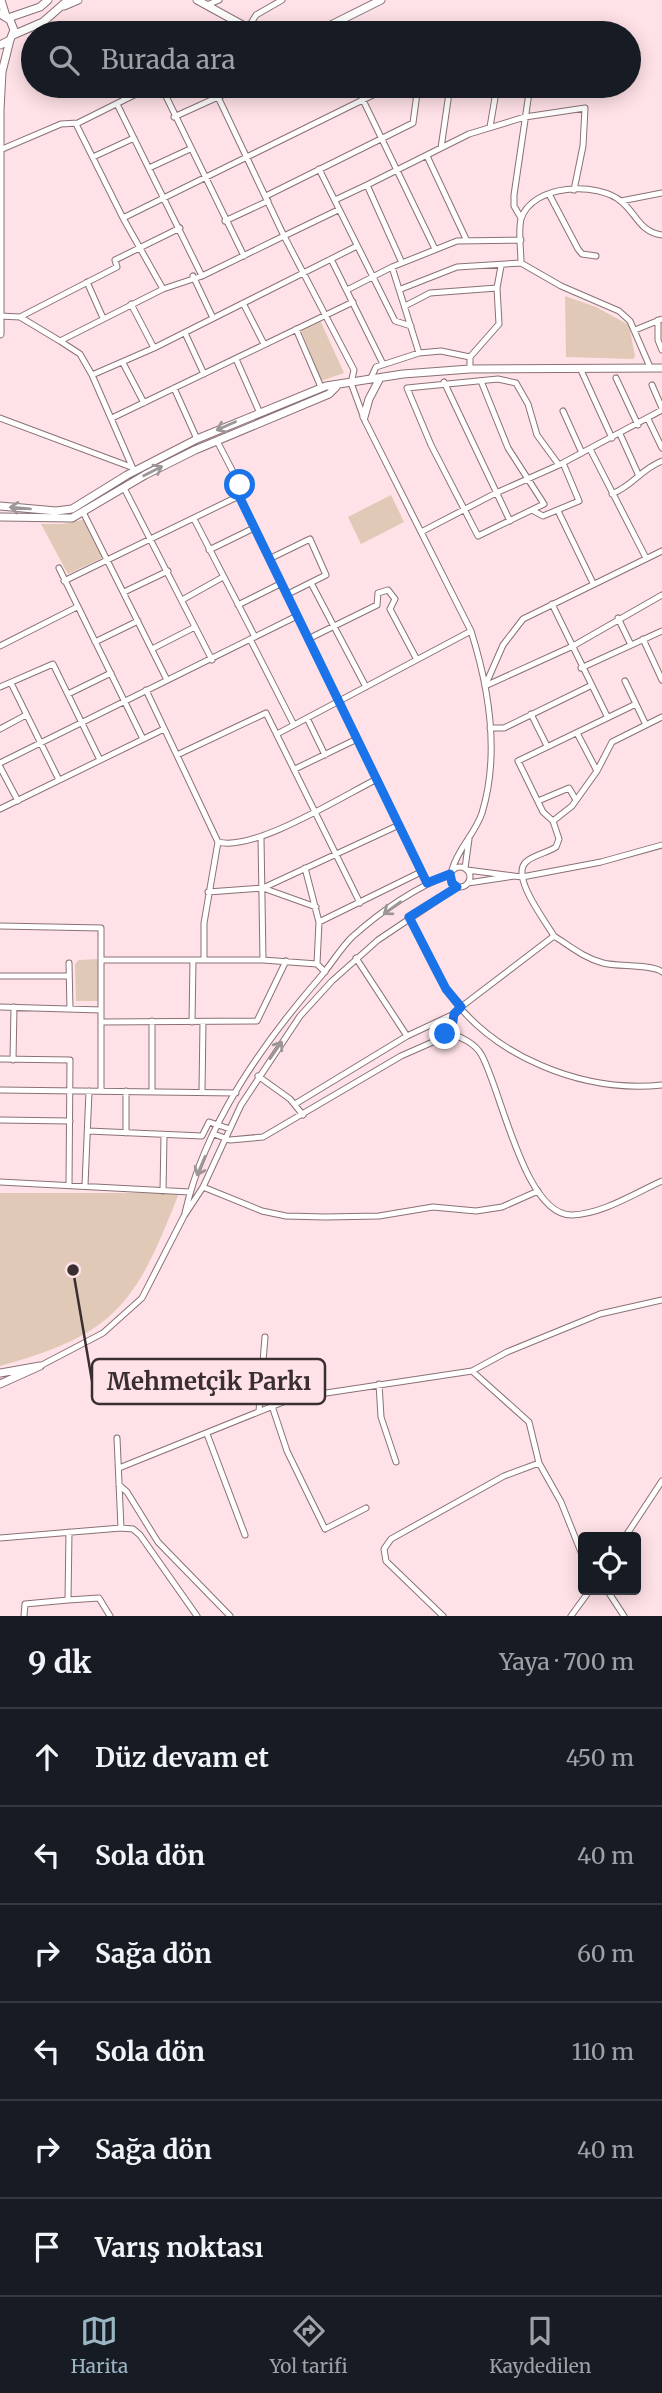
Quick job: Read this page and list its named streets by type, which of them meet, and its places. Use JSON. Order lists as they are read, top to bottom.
{
  "places": ["Mehmetçik Parkı"],
  "page": {
    "search": "Burada ara",
    "heading": ["9 dk", "Yaya · 700 m"],
    "list": [
      ["Düz devam et", "450 m"],
      ["Sola dön", "40 m"],
      ["Sağa dön", "60 m"],
      ["Sola dön", "110 m"],
      ["Sağa dön", "40 m"],
      "Varış noktası"
    ],
    "nav": ["Harita", "Yol tarifi", "Kaydedilen"]
  }
}
